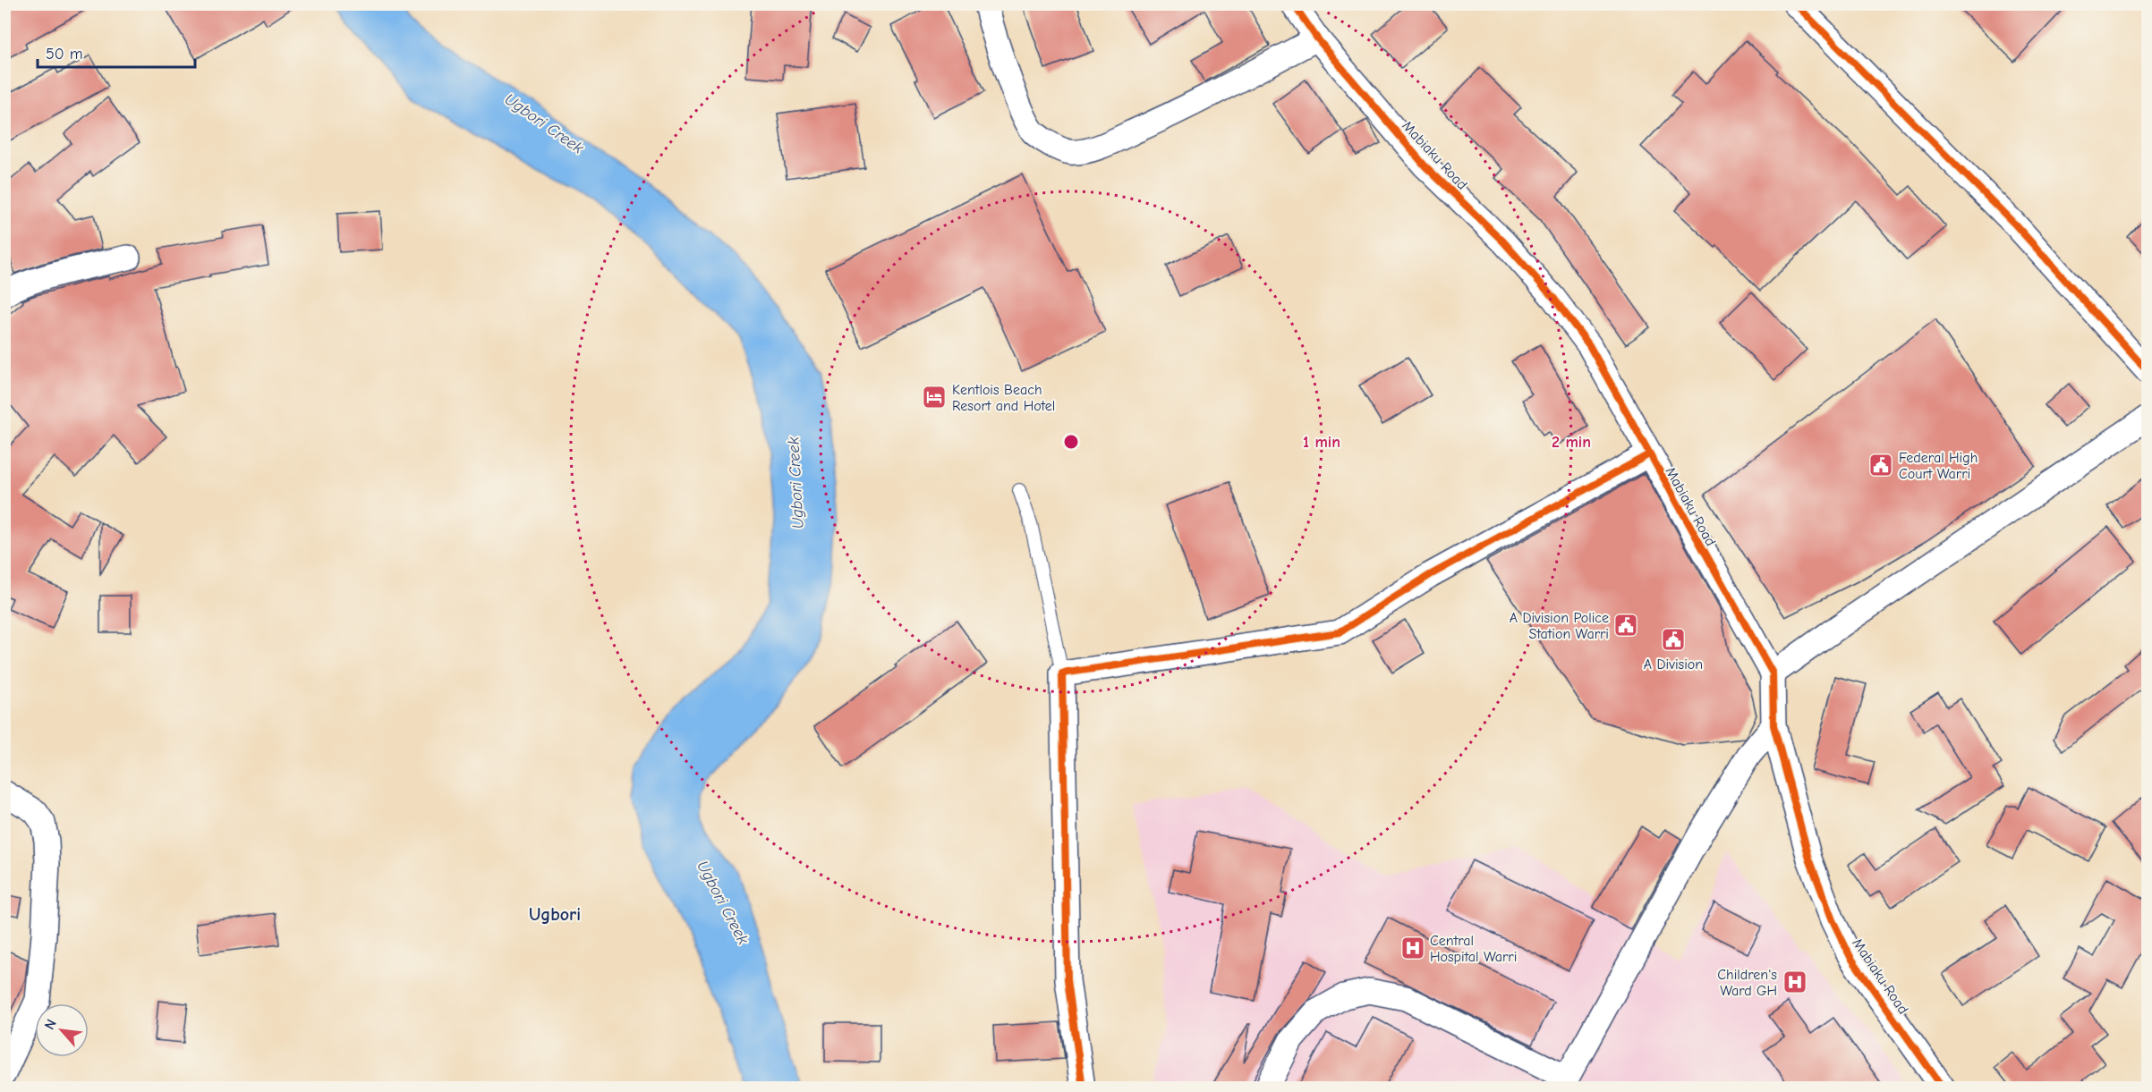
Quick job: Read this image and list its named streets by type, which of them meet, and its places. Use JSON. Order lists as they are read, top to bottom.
{
  "streets": {
    "street": ["Mabiaku Road"]
  },
  "districts": ["Ugbori"],
  "water": ["Ugbori Creek"],
  "places": {
    "hotel": ["Kentlois Beach Resort and Hotel"],
    "public building": ["Federal High Court Warri", "A Division Police Station Warri", "A Division"],
    "hospital": ["Central Hospital Warri", "Children's Ward GH"]
  },
  "scale_bar": "50 m",
  "north": "top left",
  "rings": ["1 min", "2 min"]
}
